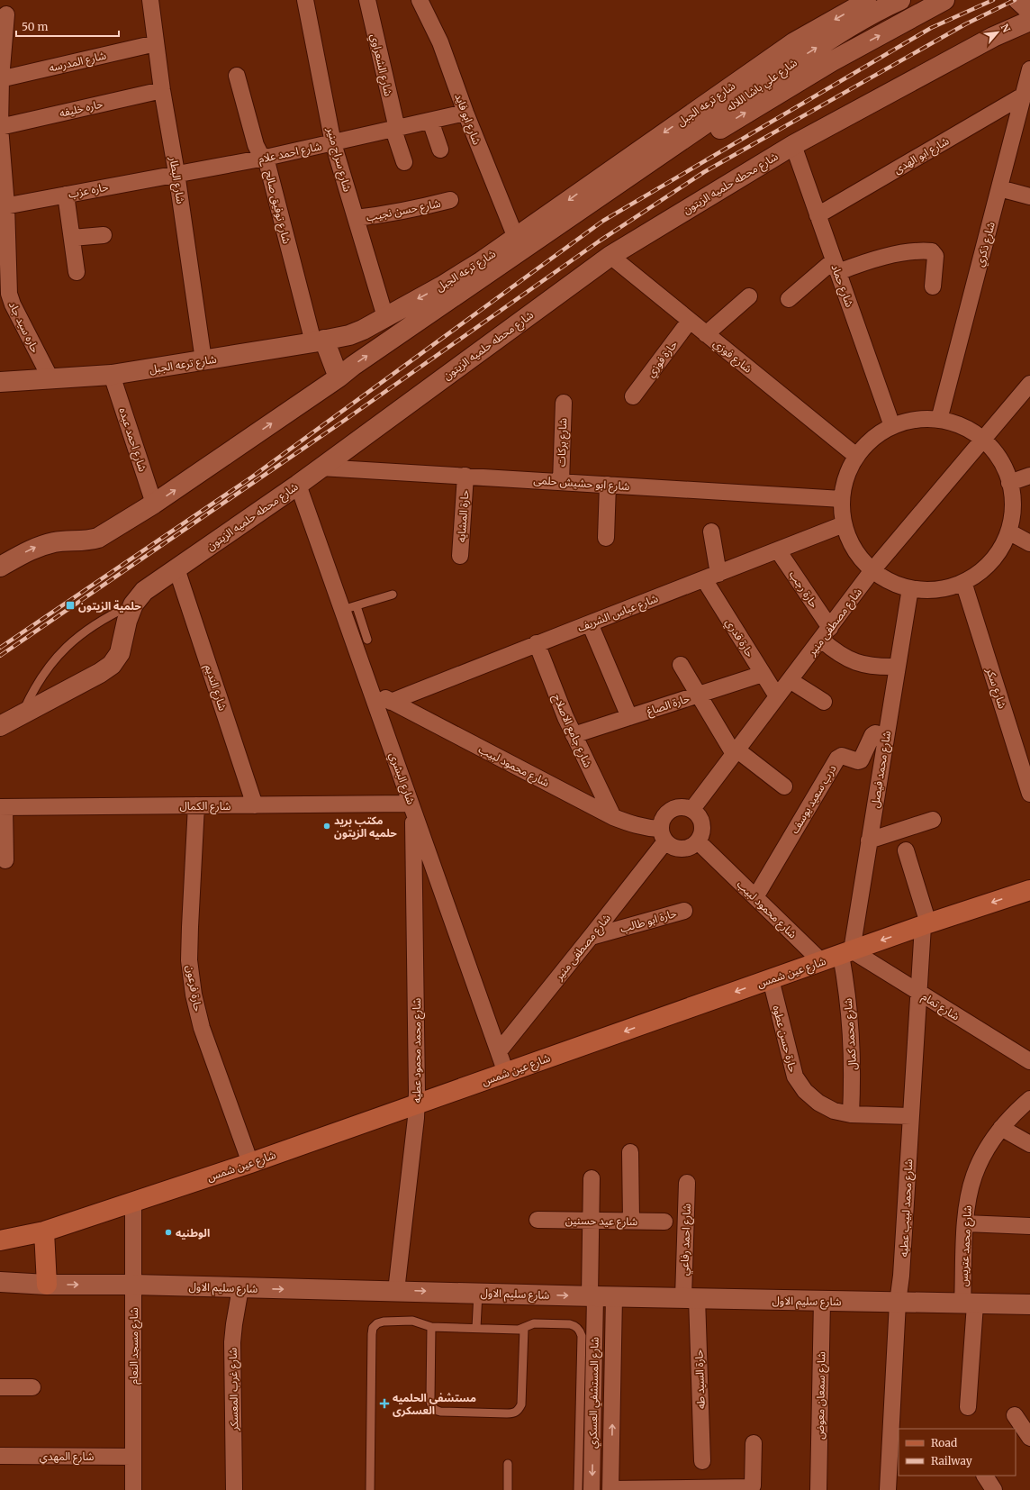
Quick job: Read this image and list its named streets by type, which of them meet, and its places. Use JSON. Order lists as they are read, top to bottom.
{
  "streets": {
    "main road": ["شارع عين شمس"],
    "street": [
      "شارع المدرسه",
      "شارع الشعراوي",
      "شارع علي باشا اللاله",
      "شارع ترعه الجبل",
      "حاره خليفه",
      "شارع ابو فايد",
      "شارع احمد علام",
      "شارع ابو الهدى",
      "شارع سراج منير",
      "شارع البطار",
      "شارع محطه حلميه الزيتون",
      "حاره عزب",
      "شارع توفيق صالح",
      "شارع حسن نجيب",
      "شارع ذكري",
      "شارع حماد",
      "حاره سيد جاد",
      "شارع فوزي",
      "حارة فوزي",
      "شارع احمد عبده",
      "شارع بركات",
      "شارع ابو حشيش حلمى",
      "حارة المشايه",
      "حارة رجب",
      "شارع عباس الشريف",
      "شارع مصطفى منير",
      "حارة قدري",
      "شارع النديم",
      "شارع سكر",
      "حارة الصاغ",
      "شارع جامع الاصلاح",
      "شارع محمود لبيب",
      "شارع محمد فيصل",
      "شارع البشري",
      "درب سعيد يوسف",
      "شارع الكمال",
      "حارة ابو طالب",
      "حارة فرعون",
      "شارع تمام",
      "شارع محمد كمال",
      "حارة حسن عطوه",
      "شارع محمد محمود عطيه",
      "شارع محمد لبيب عطيه",
      "شارع عيد حسنين",
      "شارع احمد رفاعي",
      "شارع محمد عتريس",
      "شارع سليم الاول",
      "شارع مسجد النعام",
      "حارة السيد طه",
      "شارع غرب المعسكر",
      "شارع المستشفي العسكري",
      "شارع سمعان معوض",
      "شارع المهدي"
    ]
  },
  "crossings": [
    ["شارع المدرسه", "شارع البطار"],
    ["شارع المدرسه", "حاره سيد جاد"],
    ["شارع الشعراوي", "شارع احمد علام"],
    ["شارع ترعه الجبل", "شارع ابو فايد"],
    ["شارع ترعه الجبل", "شارع سراج منير"],
    ["شارع ترعه الجبل", "شارع البطار"],
    ["شارع ترعه الجبل", "شارع توفيق صالح"],
    ["شارع ترعه الجبل", "حاره سيد جاد"],
    ["شارع ترعه الجبل", "شارع احمد عبده"],
    ["حاره خليفه", "شارع البطار"],
    ["حاره خليفه", "حاره سيد جاد"],
    ["شارع ابو فايد", "شارع احمد علام"],
    ["شارع احمد علام", "شارع سراج منير"],
    ["شارع احمد علام", "شارع البطار"],
    ["شارع احمد علام", "حاره عزب"],
    ["شارع احمد علام", "شارع توفيق صالح"],
    ["شارع ابو الهدى", "شارع ذكري"],
    ["شارع ابو الهدى", "شارع حماد"],
    ["شارع سراج منير", "شارع حسن نجيب"],
    ["شارع البطار", "حاره عزب"],
    ["شارع محطه حلميه الزيتون", "شارع حماد"],
    ["شارع محطه حلميه الزيتون", "شارع فوزي"],
    ["شارع محطه حلميه الزيتون", "شارع ابو حشيش حلمى"],
    ["شارع محطه حلميه الزيتون", "شارع النديم"],
    ["شارع محطه حلميه الزيتون", "شارع البشري"],
    ["حاره عزب", "حاره سيد جاد"],
    ["شارع فوزي", "حارة فوزي"],
    ["شارع بركات", "شارع ابو حشيش حلمى"],
    ["شارع ابو حشيش حلمى", "حارة المشايه"],
    ["حارة رجب", "شارع عباس الشريف"],
    ["حارة رجب", "شارع مصطفى منير"],
    ["حارة رجب", "شارع محمد فيصل"],
    ["شارع عباس الشريف", "حارة قدري"],
    ["شارع عباس الشريف", "شارع جامع الاصلاح"],
    ["شارع عباس الشريف", "شارع محمود لبيب"],
    ["شارع مصطفى منير", "حارة قدري"],
    ["شارع مصطفى منير", "شارع محمود لبيب"],
    ["شارع مصطفى منير", "شارع البشري"],
    ["شارع مصطفى منير", "حارة ابو طالب"],
    ["حارة قدري", "حارة الصاغ"],
    ["شارع النديم", "شارع الكمال"],
    ["حارة الصاغ", "شارع جامع الاصلاح"],
    ["شارع جامع الاصلاح", "شارع محمود لبيب"],
    ["شارع محمود لبيب", "شارع البشري"],
    ["شارع محمود لبيب", "درب سعيد يوسف"],
    ["شارع محمود لبيب", "شارع عين شمس"],
    ["شارع محمد فيصل", "درب سعيد يوسف"],
    ["شارع محمد فيصل", "شارع عين شمس"],
    ["شارع محمد فيصل", "شارع تمام"],
    ["شارع محمد فيصل", "شارع محمد كمال"],
    ["شارع البشري", "شارع الكمال"],
    ["شارع البشري", "شارع عين شمس"],
    ["شارع البشري", "شارع محمد محمود عطيه"],
    ["شارع الكمال", "حارة فرعون"],
    ["شارع الكمال", "شارع محمد محمود عطيه"],
    ["شارع عين شمس", "حارة فرعون"],
    ["شارع عين شمس", "شارع تمام"],
    ["شارع عين شمس", "شارع محمد كمال"],
    ["شارع عين شمس", "حارة حسن عطوه"],
    ["شارع عين شمس", "شارع محمد محمود عطيه"],
    ["شارع عين شمس", "شارع محمد لبيب عطيه"],
    ["شارع عين شمس", "شارع مسجد النعام"],
    ["شارع تمام", "شارع محمد كمال"],
    ["شارع تمام", "شارع محمد لبيب عطيه"],
    ["شارع محمد كمال", "حارة حسن عطوه"],
    ["حارة حسن عطوه", "شارع محمد لبيب عطيه"],
    ["شارع محمد محمود عطيه", "شارع سليم الاول"],
    ["شارع محمد لبيب عطيه", "شارع سليم الاول"],
    ["شارع احمد رفاعي", "شارع سليم الاول"],
    ["شارع احمد رفاعي", "حارة السيد طه"],
    ["شارع محمد عتريس", "شارع سليم الاول"],
    ["شارع سليم الاول", "شارع مسجد النعام"],
    ["شارع سليم الاول", "حارة السيد طه"],
    ["شارع سليم الاول", "شارع غرب المعسكر"],
    ["شارع سليم الاول", "شارع المستشفي العسكري"],
    ["شارع سليم الاول", "شارع سمعان معوض"],
    ["شارع مسجد النعام", "شارع المهدي"]
  ],
  "one_way": ["شارع عين شمس", "شارع سليم الاول"],
  "places": {
    "transit": ["حلمية الزيتون"],
    "other": ["مكتب بريد حلميه الزيتون", "الوطنيه"],
    "health": ["مستشفى الحلميه العسكرى"]
  },
  "legend": ["Road", "Railway"],
  "scale_bar": "50 m",
  "north": "top right"
}
